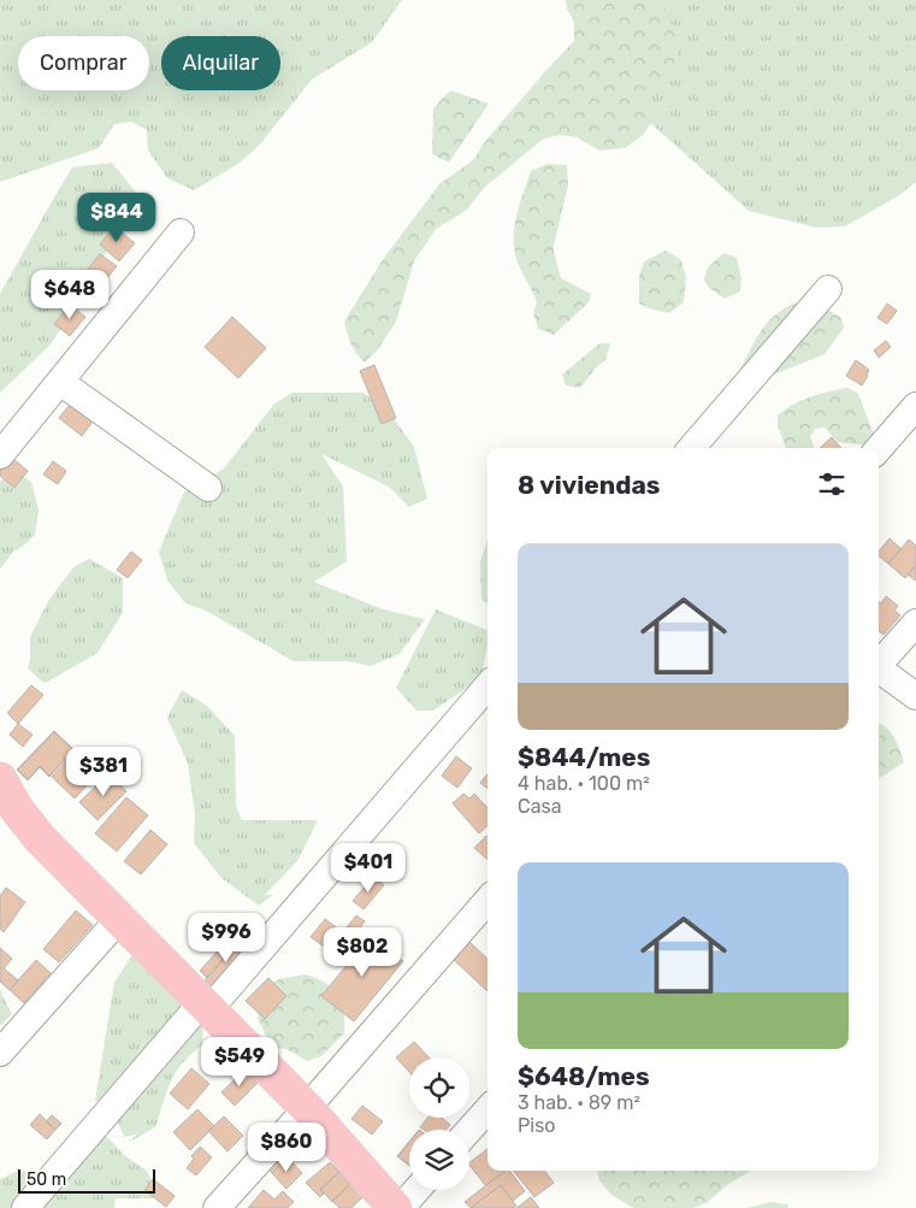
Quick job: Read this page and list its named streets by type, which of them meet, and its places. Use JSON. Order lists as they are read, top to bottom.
{
  "scale_bar": "50 m",
  "page": {
    "chip": ["Comprar", "Alquilar"],
    "price": [
      "$844",
      "$648",
      "$381",
      "$401",
      "$996",
      "$802",
      "$549",
      "$860"
    ],
    "heading": "8 viviendas",
    "list": [
      {
        "name": "$844/mes",
        "note": "4 hab. · 100 m² · Casa"
      },
      {
        "name": "$648/mes",
        "note": "3 hab. · 89 m² · Piso"
      }
    ],
    "scale": "50 m"
  }
}
